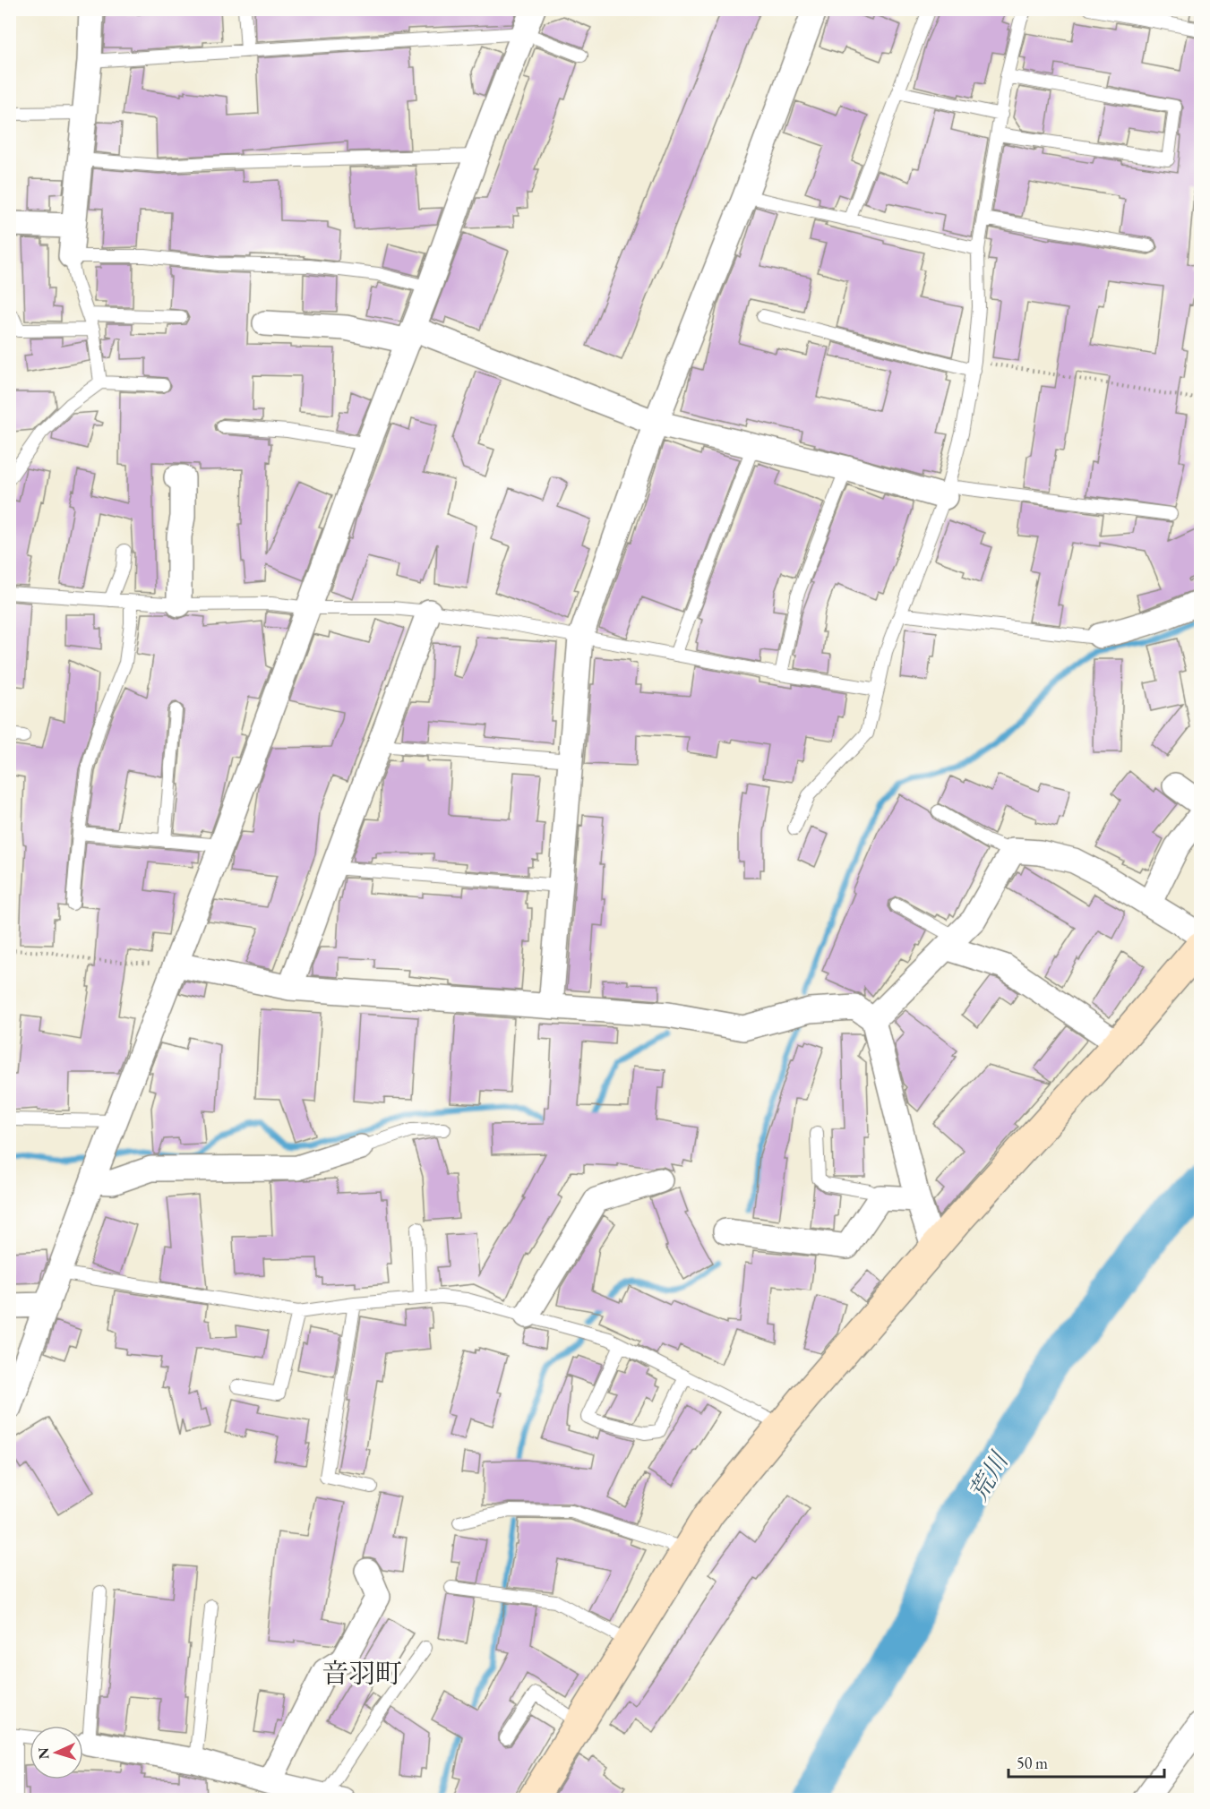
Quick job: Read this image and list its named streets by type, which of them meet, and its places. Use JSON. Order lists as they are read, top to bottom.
{
  "districts": ["音羽町"],
  "water": ["荒川"],
  "scale_bar": "50 m",
  "north": "left"
}
